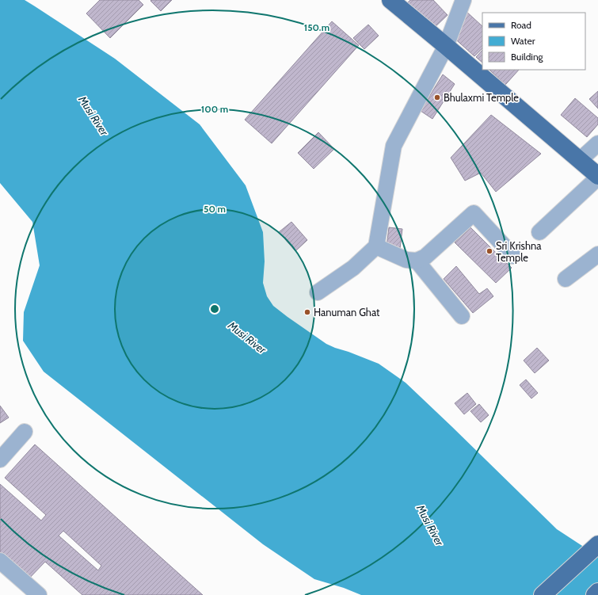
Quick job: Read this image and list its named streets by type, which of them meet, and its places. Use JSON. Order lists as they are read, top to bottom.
{
  "water": ["Musi River"],
  "places": ["Bhulaxmi Temple", "Sri Krishna Temple", "Hanuman Ghat"],
  "legend": ["Road", "Water", "Building"],
  "rings": ["150 m", "100 m", "50 m"]
}
